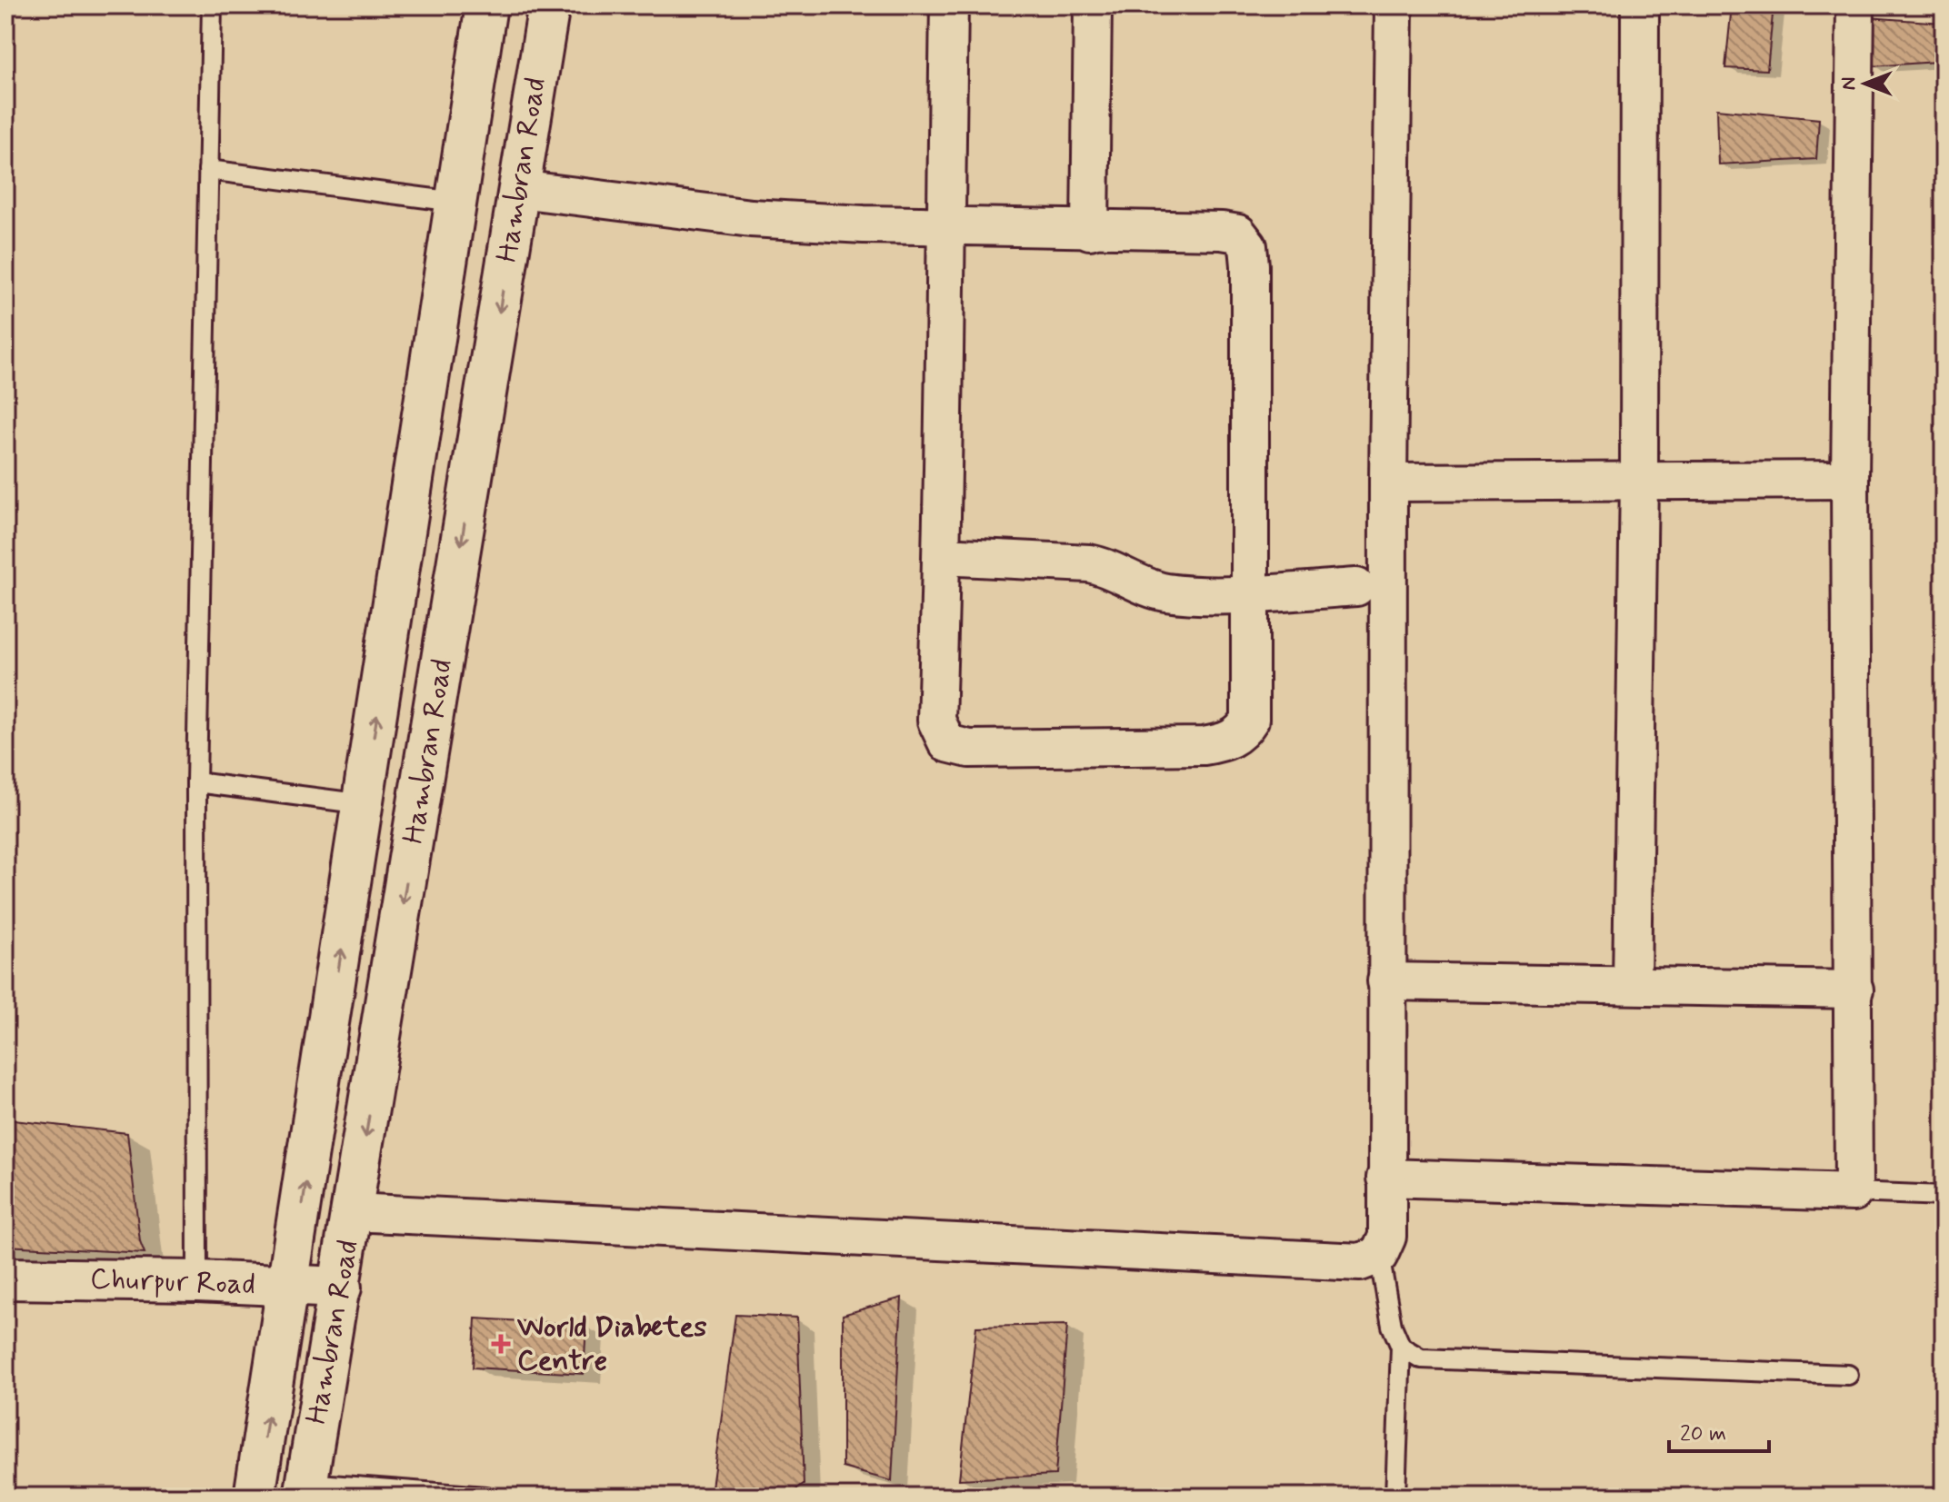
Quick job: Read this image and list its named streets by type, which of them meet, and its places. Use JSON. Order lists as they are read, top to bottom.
{
  "streets": {
    "main road": ["Hambran Road", "Churpur Road"]
  },
  "crossings": [
    ["Hambran Road", "Churpur Road"]
  ],
  "places": {
    "health": ["World Diabetes Centre"]
  },
  "scale_bar": "20 m",
  "north": "left"
}
